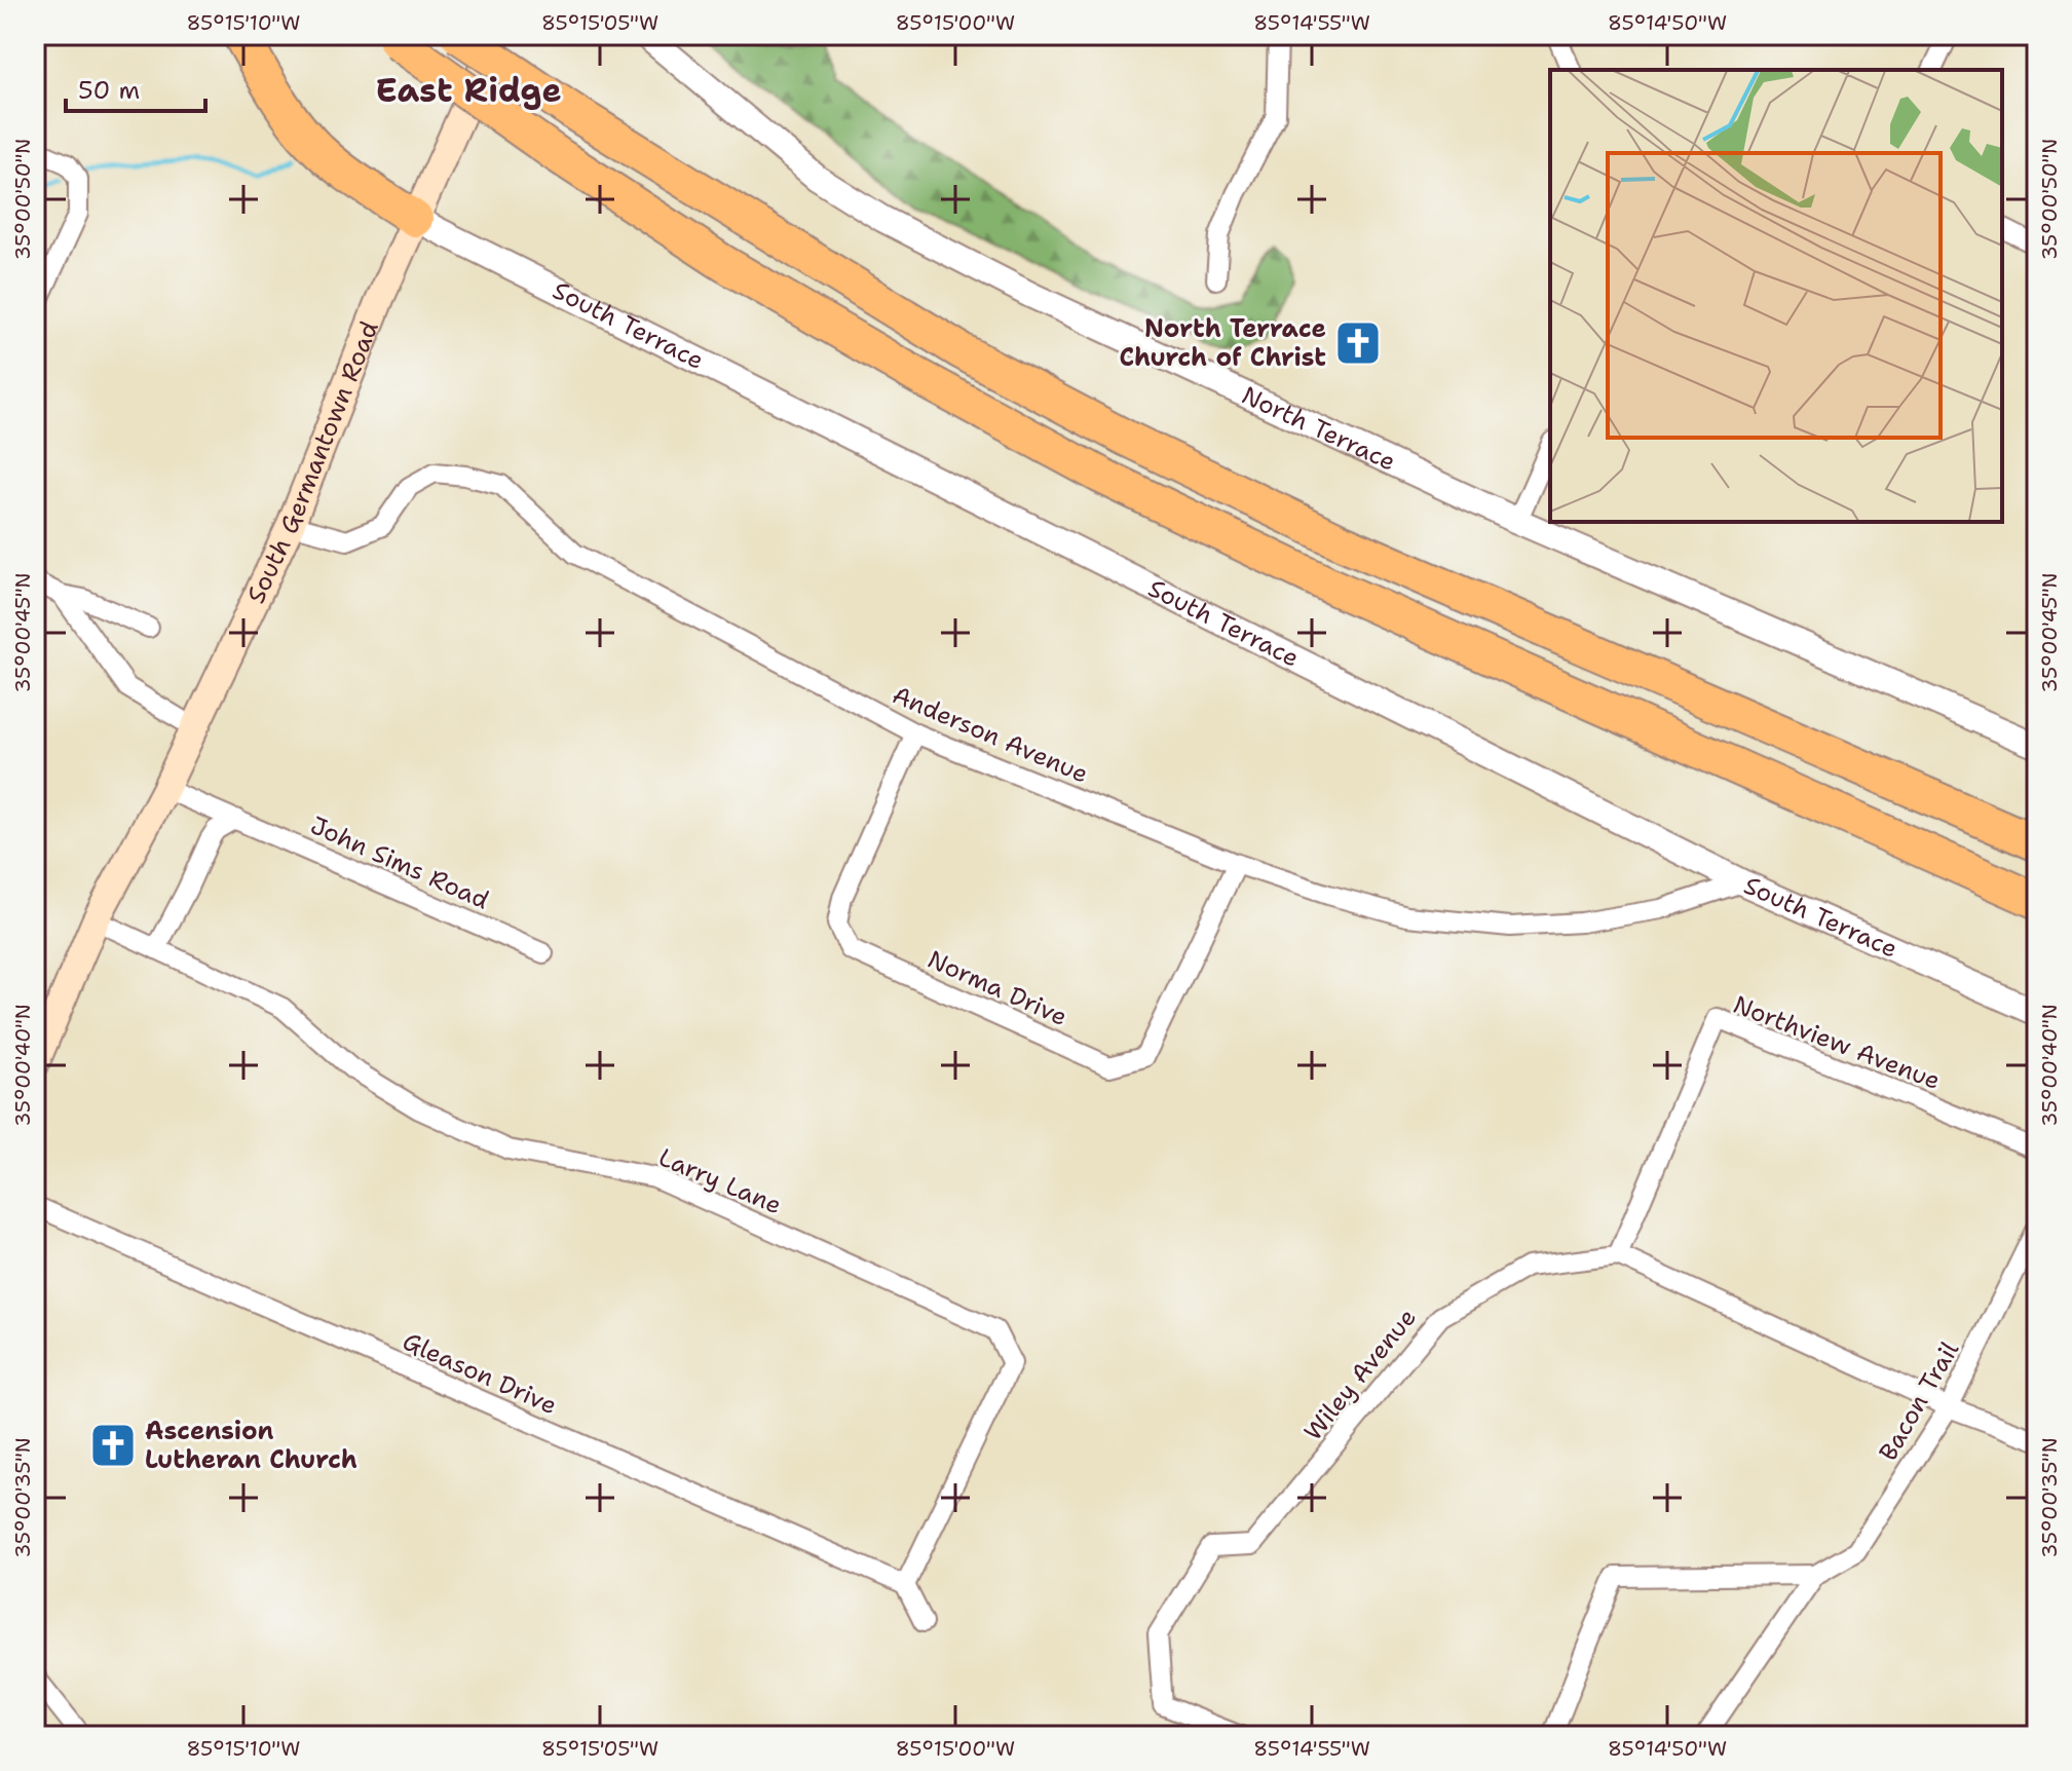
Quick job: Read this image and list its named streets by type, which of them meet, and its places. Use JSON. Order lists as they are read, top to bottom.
{
  "streets": {
    "main road": ["South Germantown Road"],
    "street": [
      "South Terrace",
      "North Terrace",
      "Anderson Avenue",
      "John Sims Road",
      "Norma Drive",
      "Northview Avenue",
      "Larry Lane",
      "Gleason Drive",
      "Wiley Avenue",
      "Bacon Trail"
    ]
  },
  "crossings": [
    ["South Terrace", "South Germantown Road"],
    ["South Terrace", "Anderson Avenue"],
    ["South Germantown Road", "Anderson Avenue"],
    ["South Germantown Road", "John Sims Road"],
    ["South Germantown Road", "Larry Lane"],
    ["Anderson Avenue", "Norma Drive"],
    ["Northview Avenue", "Wiley Avenue"],
    ["Larry Lane", "Gleason Drive"]
  ],
  "districts": ["East Ridge"],
  "places": {
    "church": ["North Terrace Church of Christ", "Ascension Lutheran Church"]
  },
  "scale_bar": "50 m",
  "coordinates": [
    "85°15'10\"W",
    "85°15'05\"W",
    "85°15'00\"W",
    "85°14'55\"W",
    "85°14'50\"W",
    "35°00'50\"N",
    "35°00'45\"N",
    "35°00'40\"N",
    "35°00'35\"N"
  ]
}
